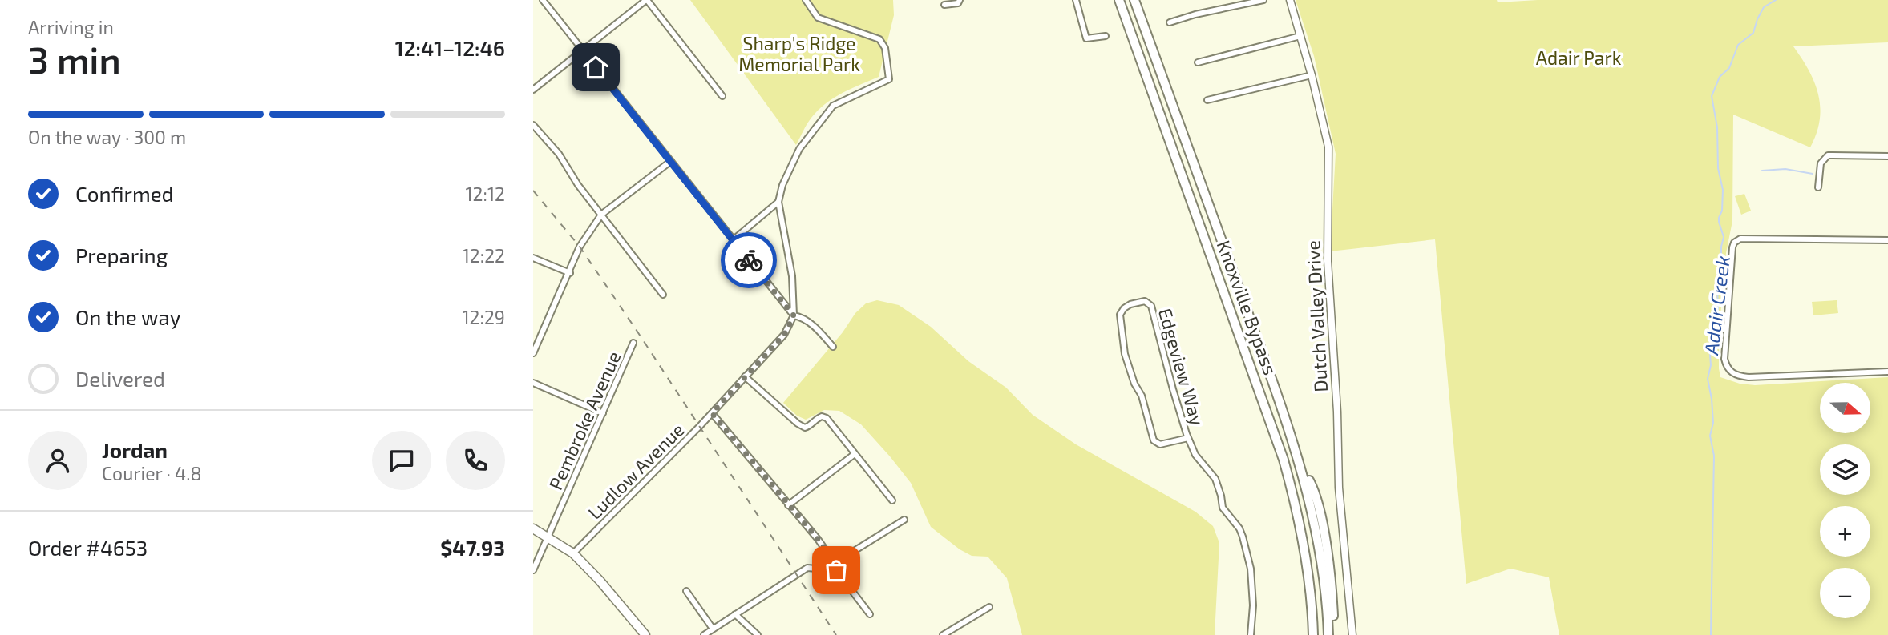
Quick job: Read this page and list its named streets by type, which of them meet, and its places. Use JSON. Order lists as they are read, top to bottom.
{
  "streets": {
    "highway": ["Knoxville Bypass"],
    "street": [
      "Dutch Valley Drive",
      "Edgeview Way",
      "Pembroke Avenue",
      "Ludlow Avenue"
    ]
  },
  "water": ["Adair Creek"],
  "parks": ["Sharp's Ridge Memorial Park", "Adair Park"],
  "north": "right",
  "page": {
    "heading": ["3 min", "Arriving in", "12:41–12:46"],
    "panel": [
      "Jordan",
      "Courier · 4.8",
      "Order #4653",
      "$47.93"
    ],
    "bar": "On the way · 300 m",
    "list": [
      ["Confirmed", "12:12"],
      ["Preparing", "12:22"],
      ["On the way", "12:29"],
      "Delivered"
    ],
    "map_buttons": ["+", "−"]
  }
}
